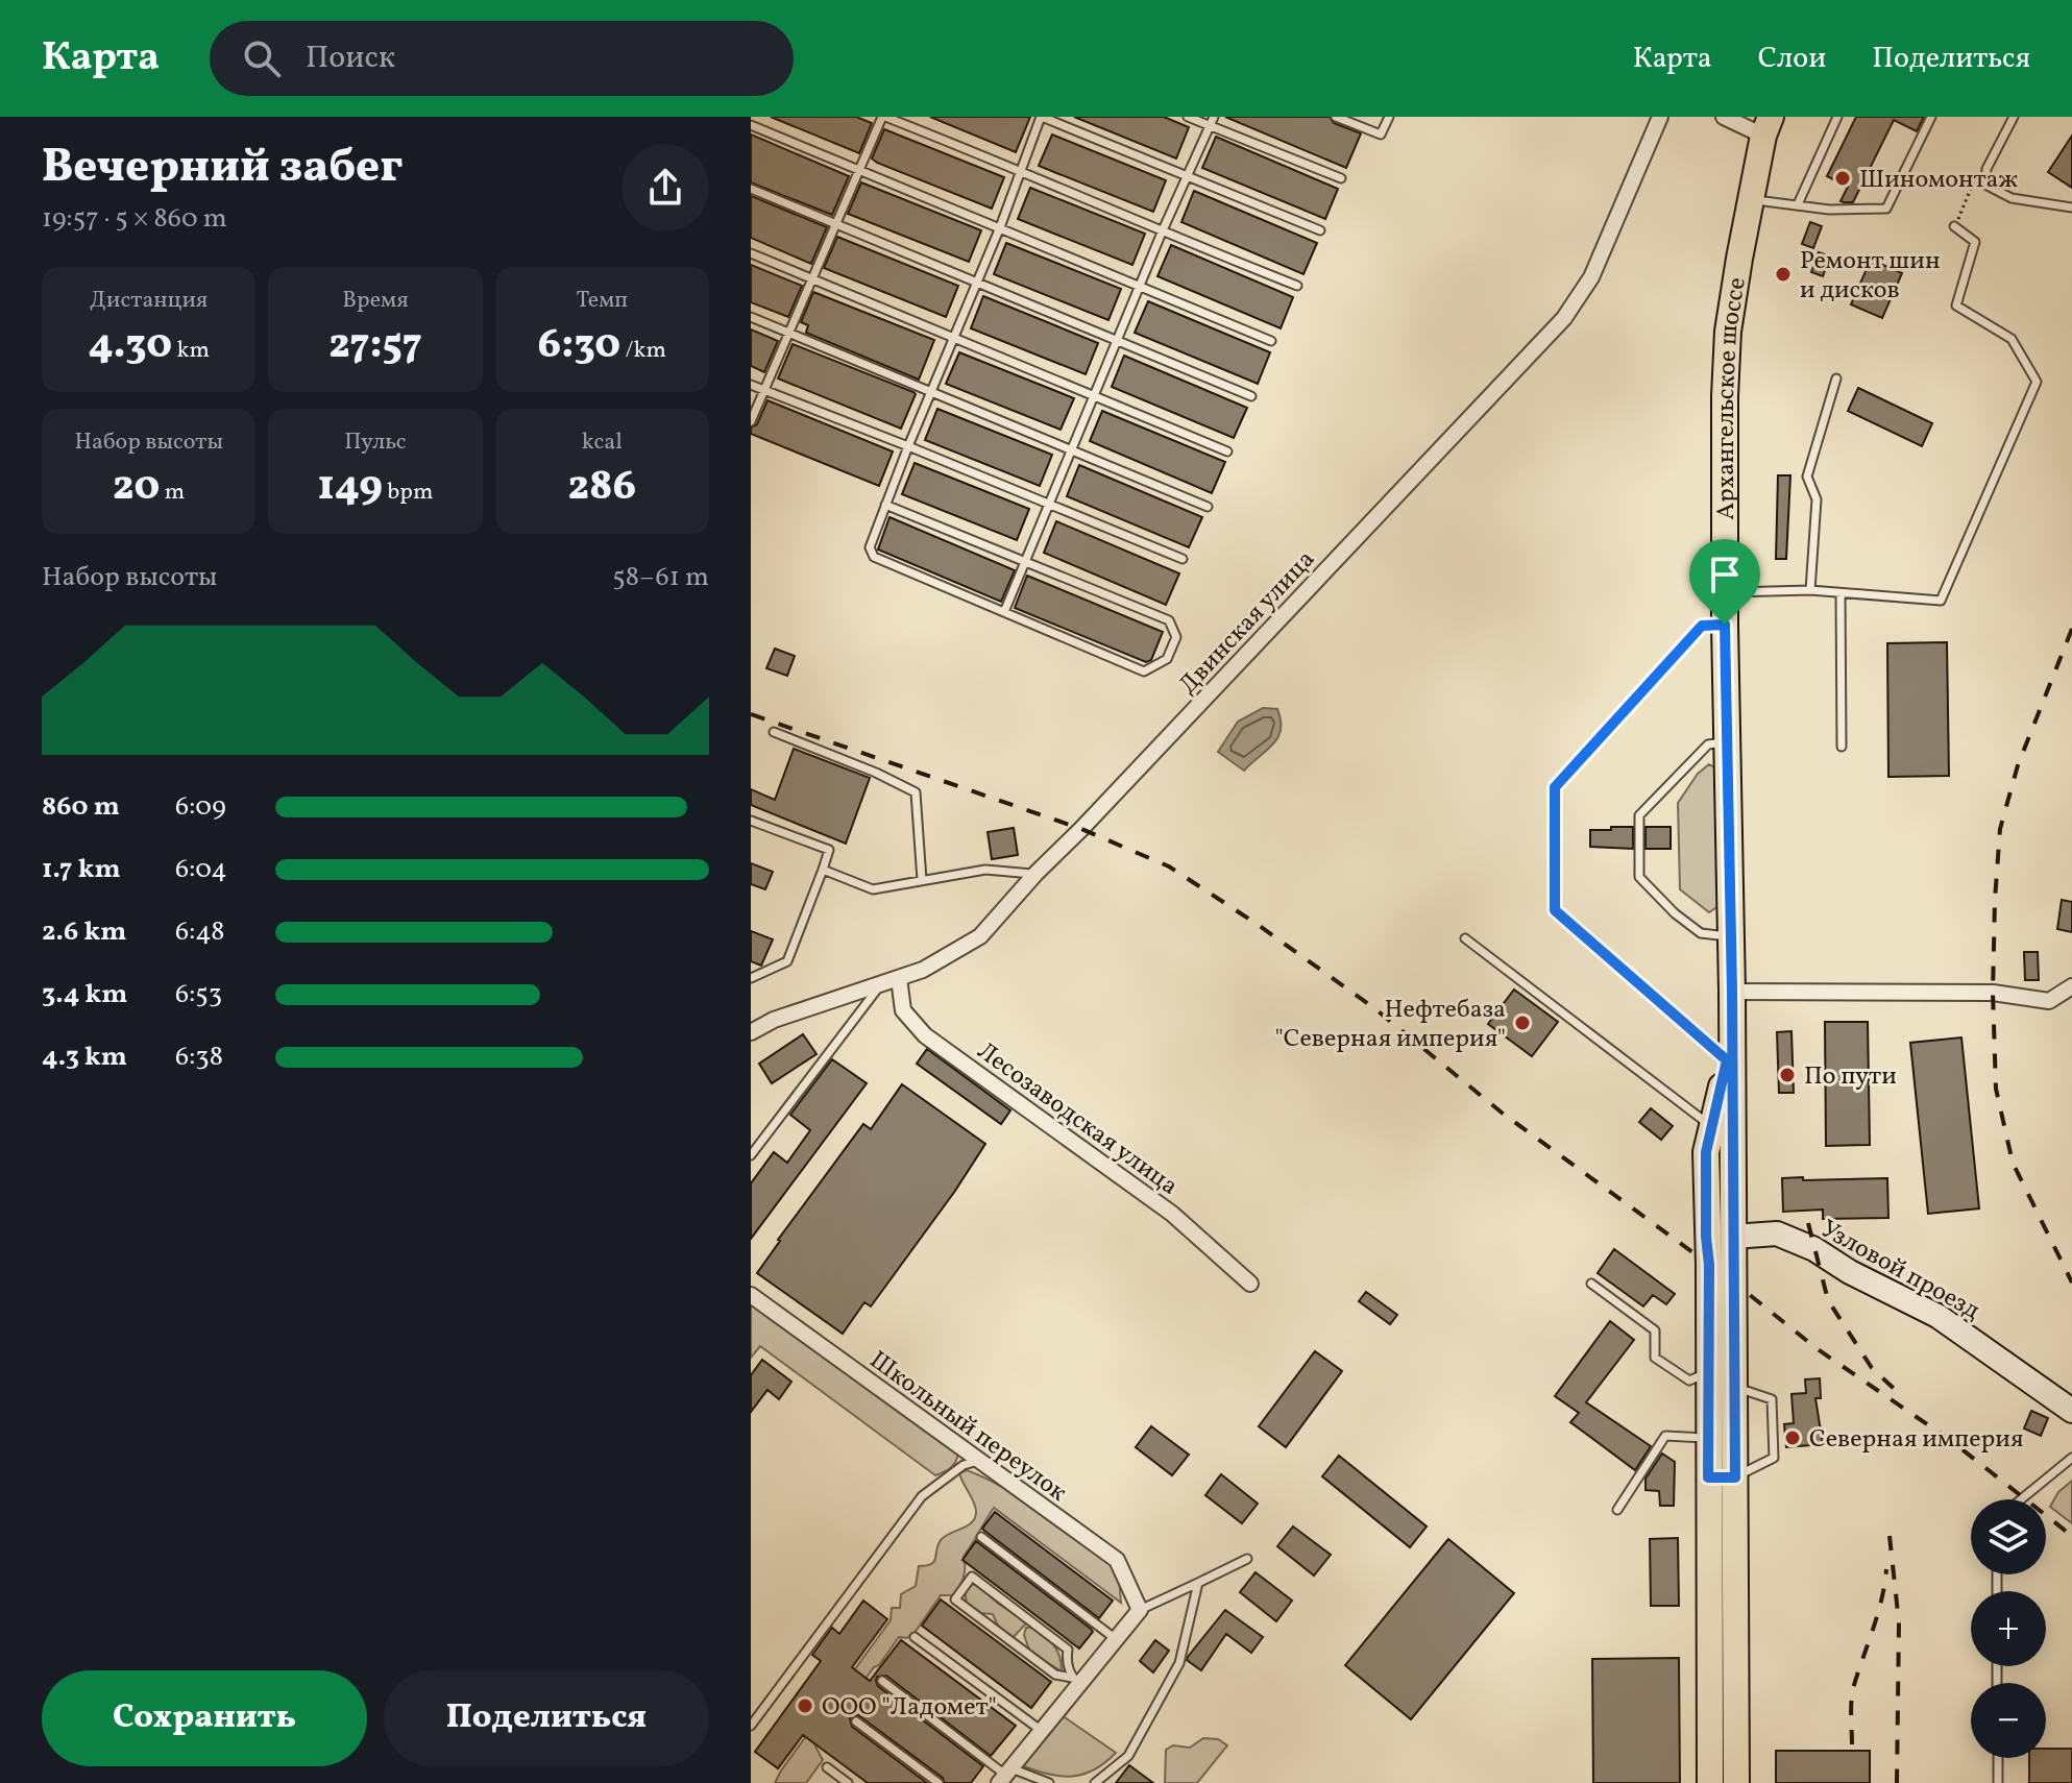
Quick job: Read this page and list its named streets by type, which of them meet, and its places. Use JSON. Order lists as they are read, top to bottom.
{
  "streets": {
    "main road": ["Архангельское шоссе"],
    "street": [
      "Двинская улица",
      "Лесозаводская улица",
      "Узловой проезд",
      "Школьный переулок"
    ]
  },
  "crossings": [
    ["Архангельское шоссе", "Узловой проезд"],
    ["Двинская улица", "Лесозаводская улица"]
  ],
  "places": [
    "Шиномонтаж",
    "Ремонт шин и дисков",
    "Нефтебаза \"Северная империя\"",
    "По пути",
    "Северная империя",
    "ООО \"Ладомет\""
  ],
  "page": {
    "header": "Карта",
    "search": "Поиск",
    "nav": ["Карта", "Слои", "Поделиться"],
    "heading": ["Вечерний забег", "19:57 · 5 × 860 m"],
    "stats": [
      ["Дистанция", "4.30 km"],
      ["Время", "27:57"],
      ["Темп", "6:30 /km"],
      ["Набор высоты", "20 m"],
      ["Пульс", "149 bpm"],
      ["kcal", "286"]
    ],
    "chart": ["Набор высоты", "58–61 m"],
    "list": [
      {
        "name": "860 m",
        "note": "6:09"
      },
      {
        "name": "1.7 km",
        "note": "6:04"
      },
      {
        "name": "2.6 km",
        "note": "6:48"
      },
      {
        "name": "3.4 km",
        "note": "6:53"
      },
      {
        "name": "4.3 km",
        "note": "6:38"
      }
    ],
    "map_buttons": ["+", "−"],
    "buttons": ["Сохранить", "Поделиться"]
  }
}
